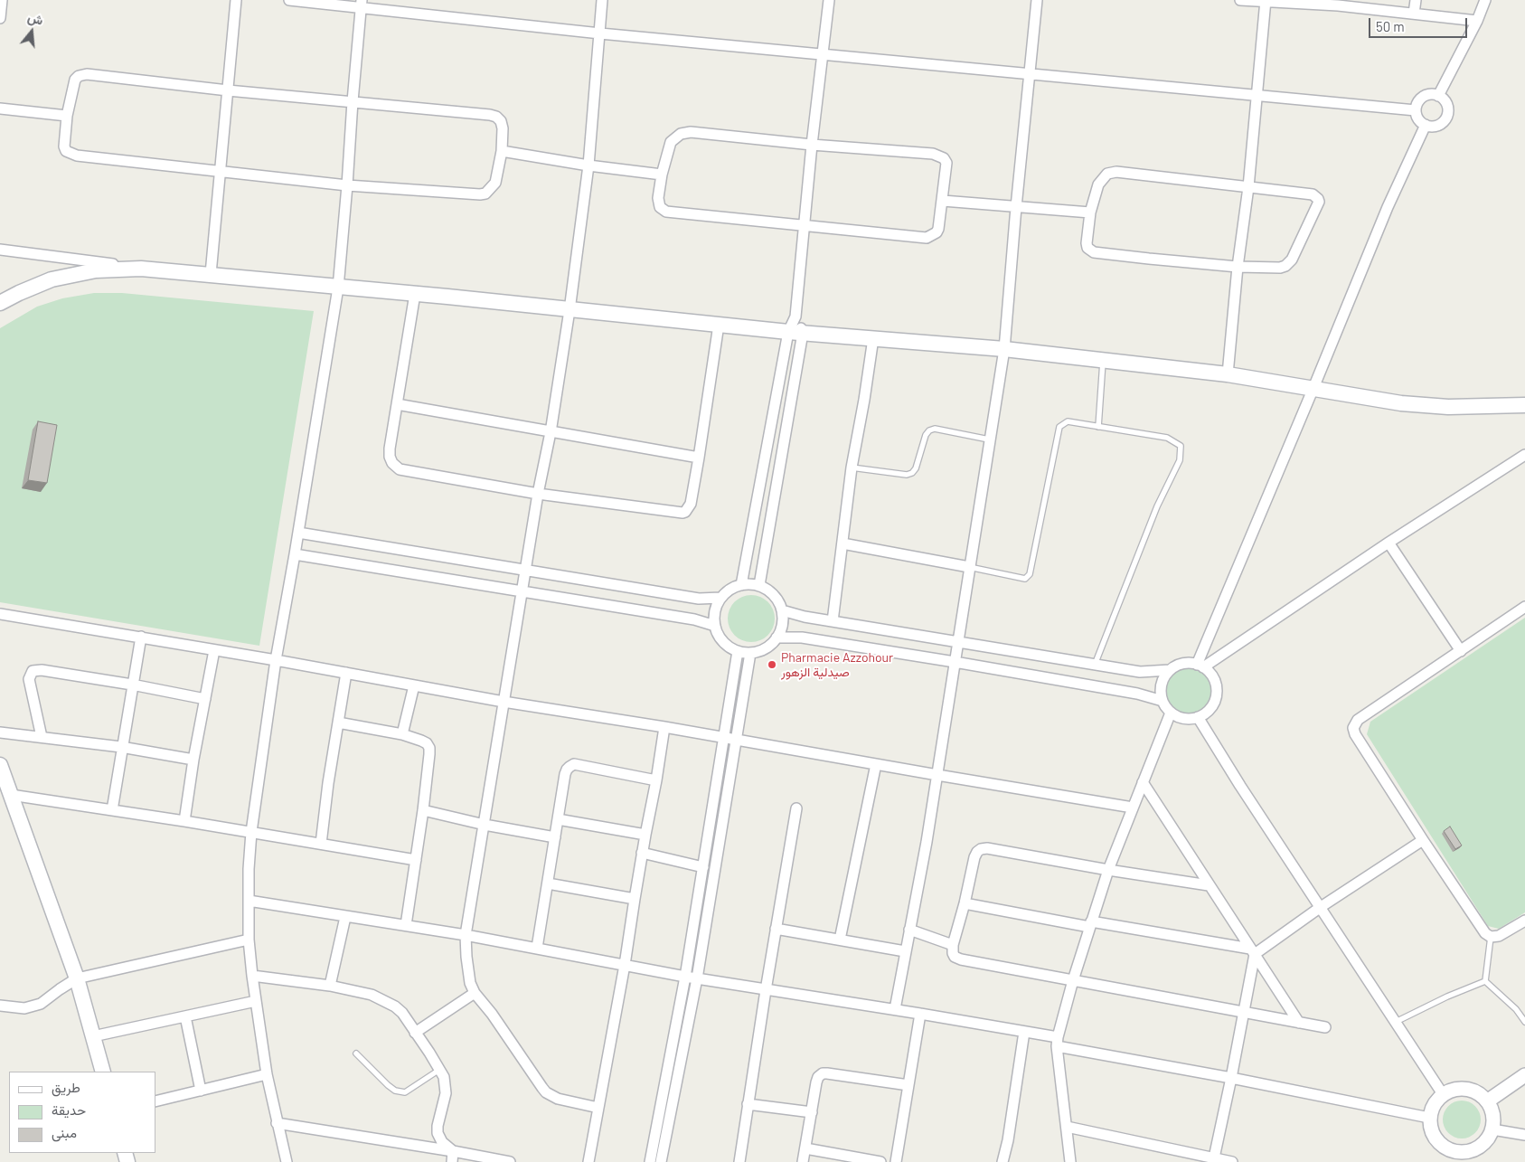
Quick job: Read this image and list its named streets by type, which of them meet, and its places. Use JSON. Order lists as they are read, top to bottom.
{
  "places": ["Pharmacie Azzohour صيدلية الزهور"],
  "legend": ["طريق", "حديقة", "مبنى"],
  "scale_bar": "50 m",
  "north": "top"
}
